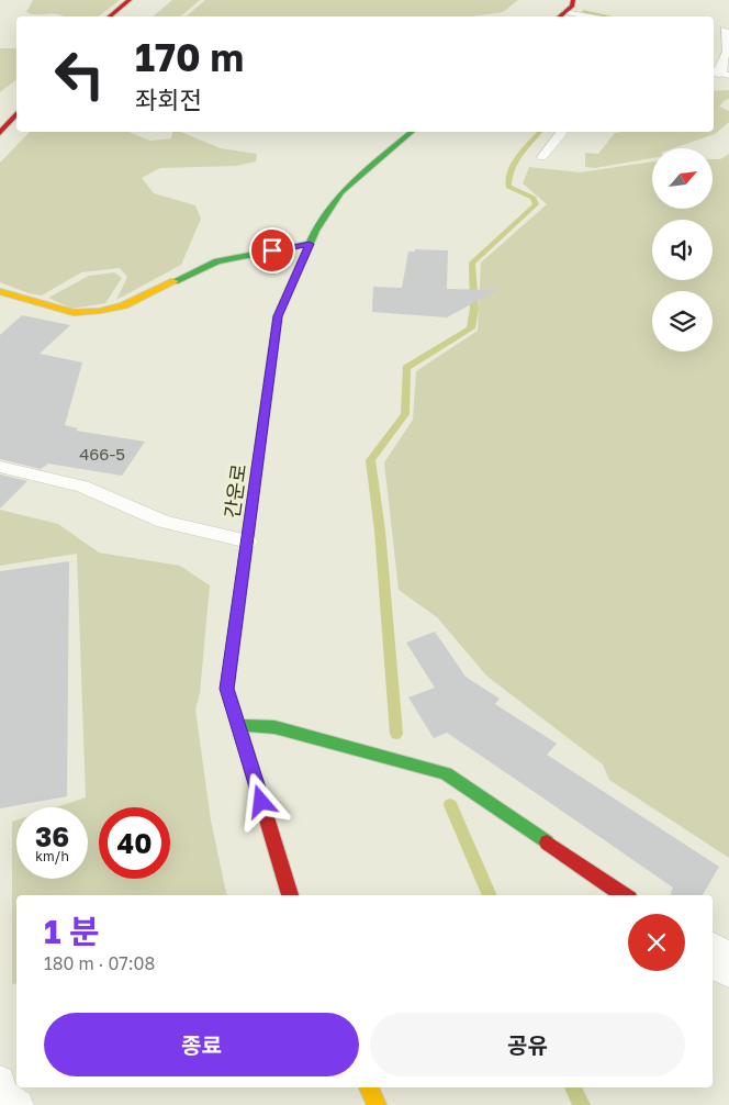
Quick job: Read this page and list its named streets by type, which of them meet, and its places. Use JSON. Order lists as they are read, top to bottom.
{
  "streets": {
    "main road": ["간운로"]
  },
  "house_numbers": ["466-5"],
  "north": "top right",
  "page": {
    "turn": ["170 m", "좌회전"],
    "speed": "36 km/h",
    "limit": "40",
    "heading": ["1 분", "180 m · 07:08"],
    "buttons": ["종료", "공유"]
  }
}
